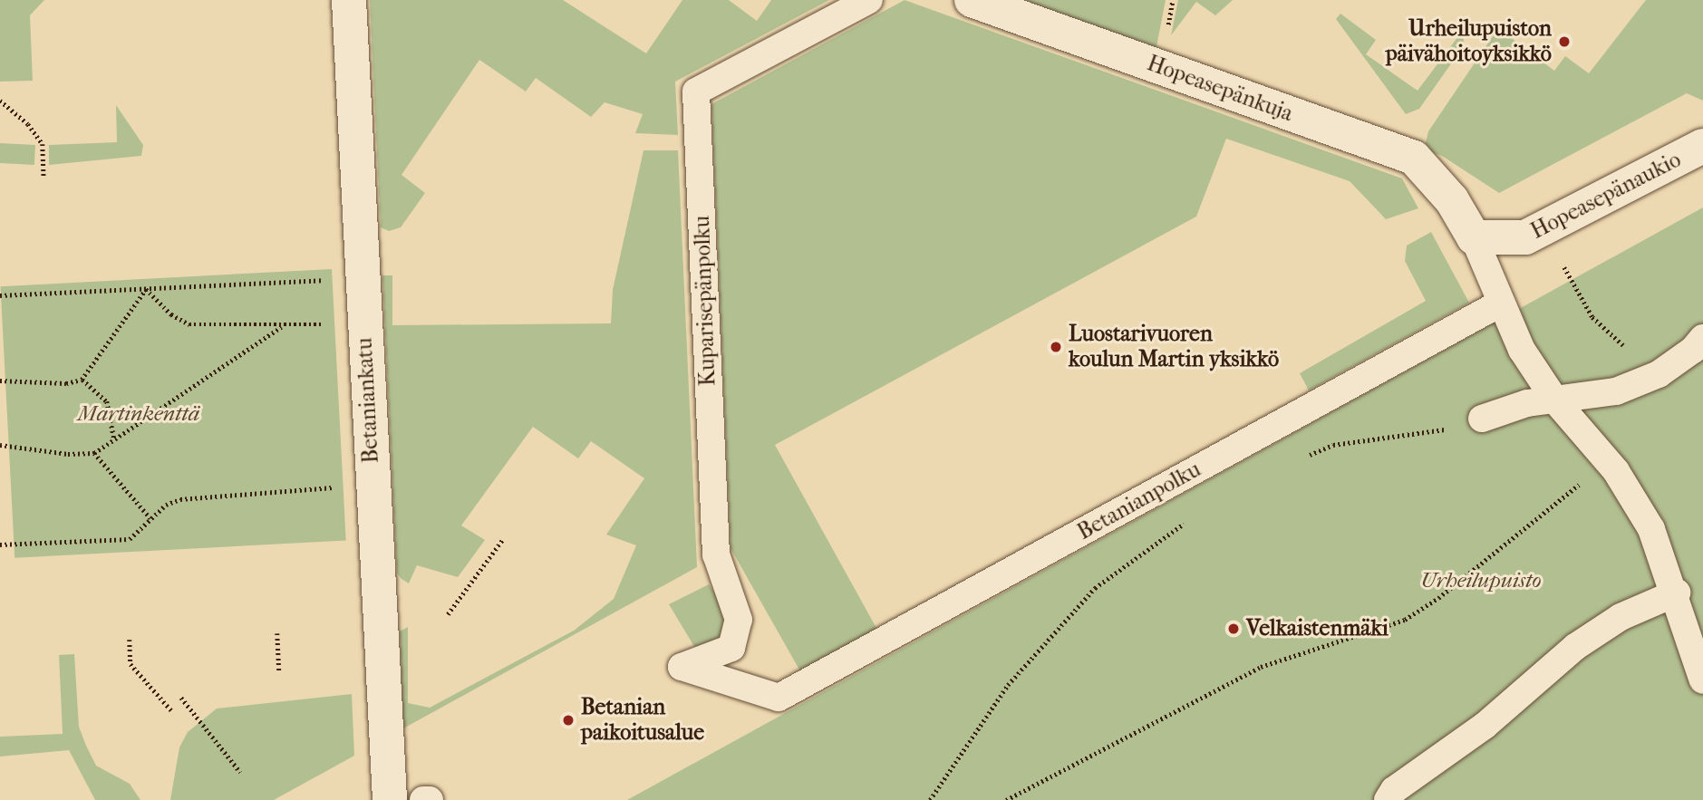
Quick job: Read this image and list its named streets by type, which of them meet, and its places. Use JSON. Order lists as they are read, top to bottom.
{
  "streets": {
    "street": ["Hopeasepänkuja", "Hopeasepänaukio", "Betaniankatu"],
    "lane": ["Kuparisepänpolku", "Betanianpolku"]
  },
  "crossings": [
    ["Hopeasepänkuja", "Hopeasepänaukio"],
    ["Kuparisepänpolku", "Betanianpolku"]
  ],
  "parks": ["Martinkenttä", "Urheilupuisto"],
  "places": [
    "Urheilupuiston päivähoitoyksikkö",
    "Luostarivuoren koulun Martin yksikkö",
    "Velkaistenmäki",
    "Betanian paikoitusalue"
  ]
}
